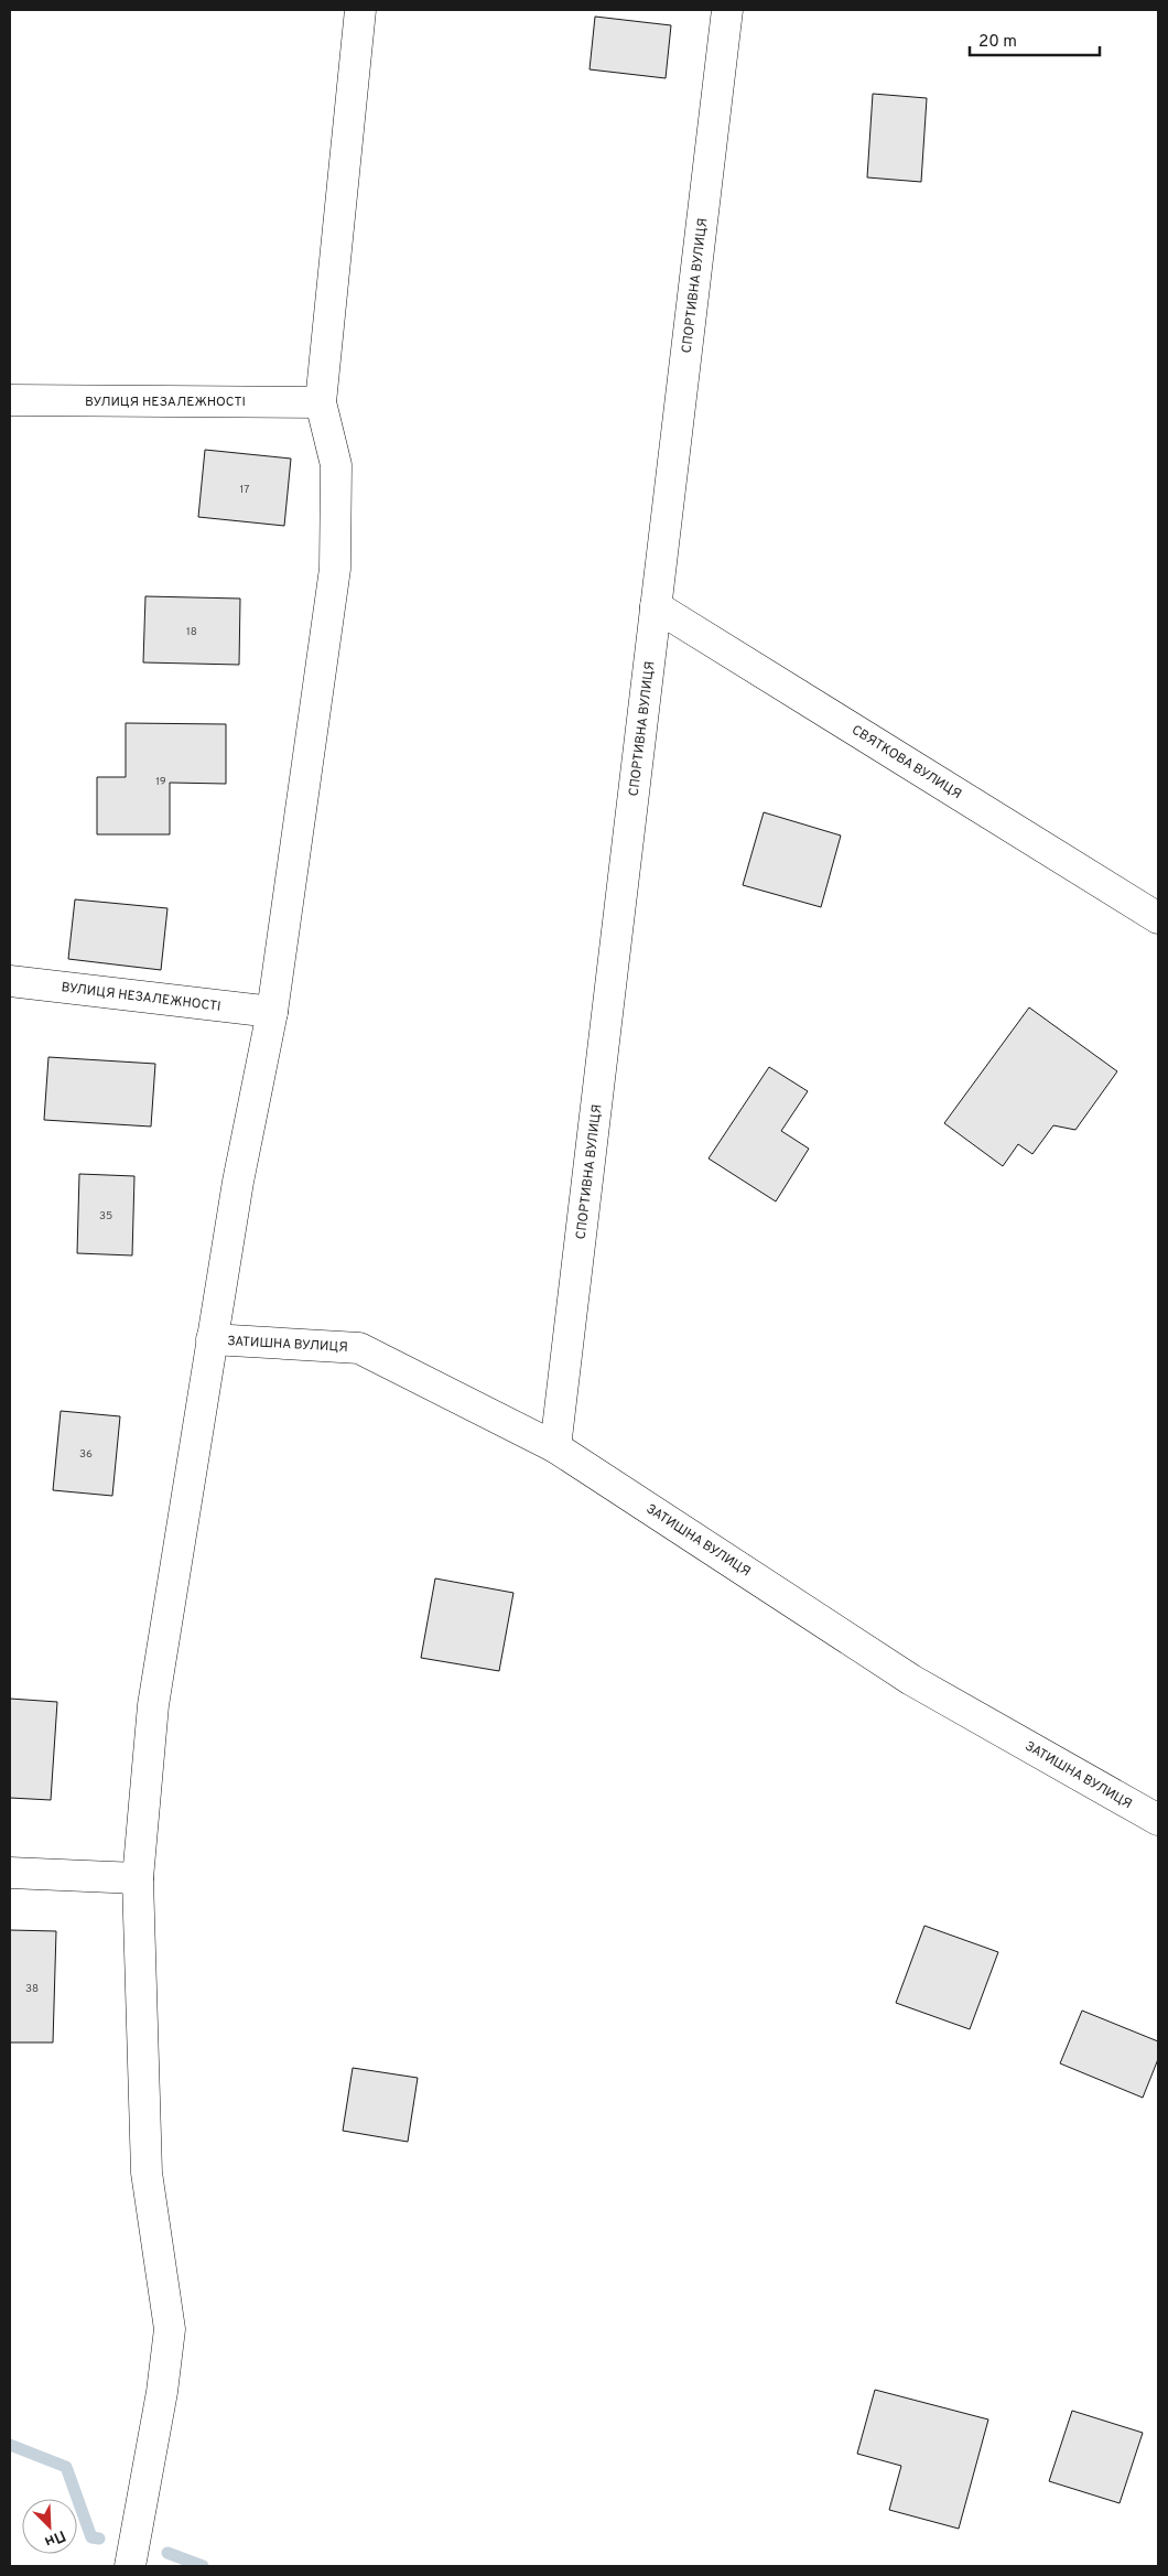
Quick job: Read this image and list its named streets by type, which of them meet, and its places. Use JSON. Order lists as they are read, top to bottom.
{
  "streets": {
    "street": [
      "СПОРТИВНА ВУЛИЦЯ",
      "ВУЛИЦЯ НЕЗАЛЕЖНОСТІ",
      "СВЯТКОВА ВУЛИЦЯ",
      "ЗАТИШНА ВУЛИЦЯ"
    ]
  },
  "crossings": [
    ["СПОРТИВНА ВУЛИЦЯ", "СВЯТКОВА ВУЛИЦЯ"],
    ["СПОРТИВНА ВУЛИЦЯ", "ЗАТИШНА ВУЛИЦЯ"]
  ],
  "house_numbers": [
    "17",
    "18",
    "19",
    "35",
    "36",
    "38"
  ],
  "scale_bar": "20 m",
  "north": "bottom right"
}
